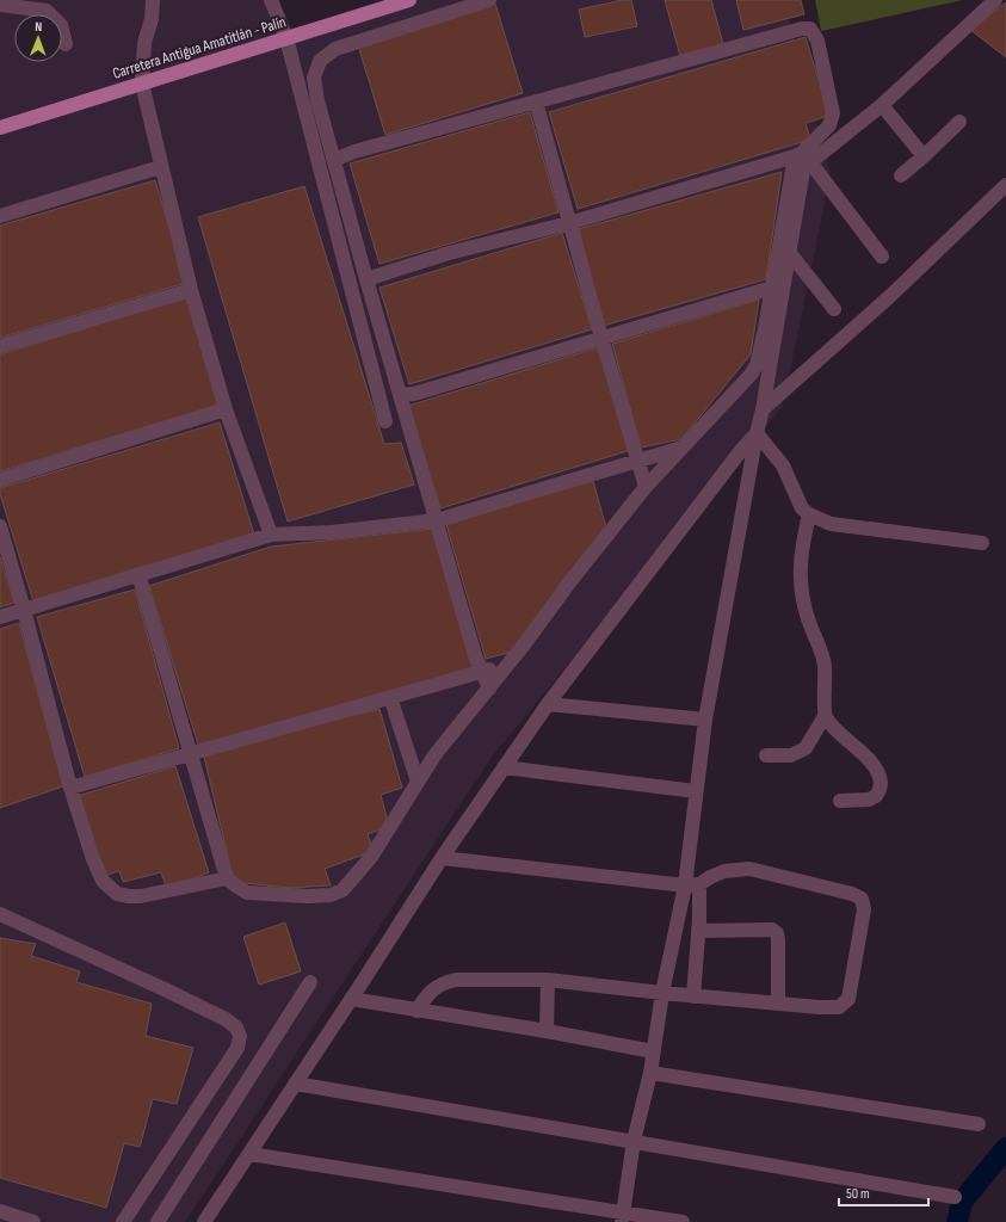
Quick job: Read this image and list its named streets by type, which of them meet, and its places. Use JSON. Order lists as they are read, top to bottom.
{
  "streets": {
    "main road": ["Carretera Antigua Amatitlán - Palín"]
  },
  "scale_bar": "50 m",
  "north": "top"
}
